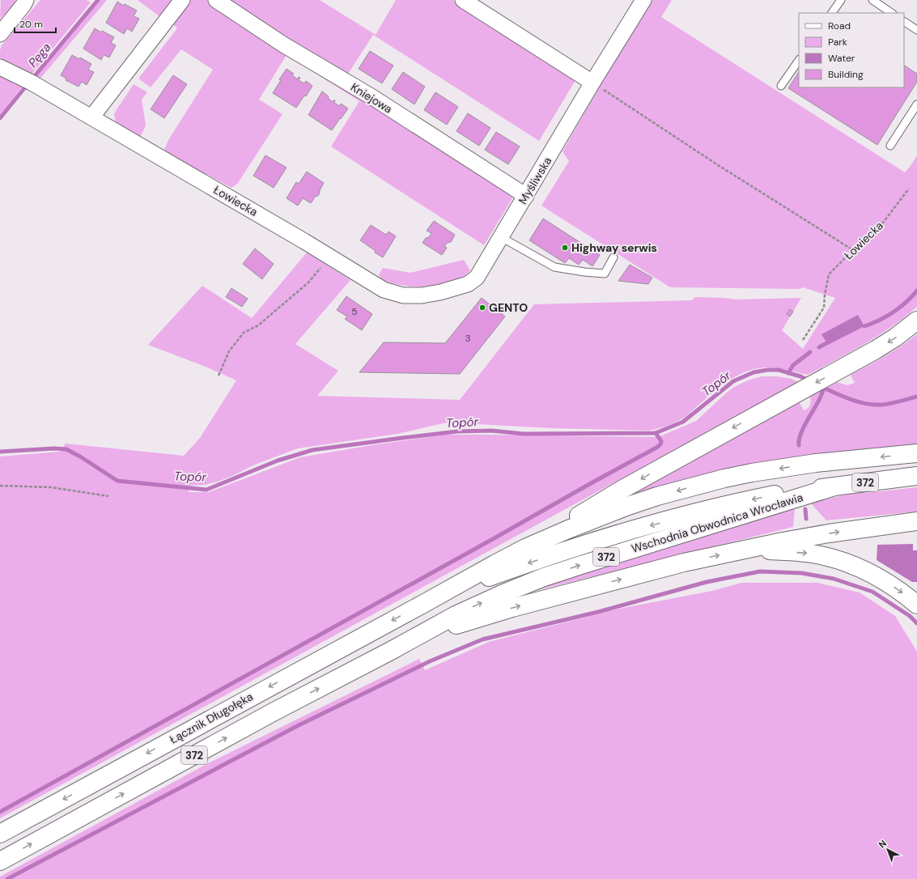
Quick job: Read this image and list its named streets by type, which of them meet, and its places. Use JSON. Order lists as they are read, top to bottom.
{
  "streets": {
    "main road": ["372", "Wschodnia Obwodnica Wrocławia", "Łącznik Długołęka"],
    "street": ["Kniejowa", "Myśliwska", "Łowiecka"]
  },
  "crossings": [
    ["Kniejowa", "Myśliwska"],
    ["Myśliwska", "Łowiecka"],
    ["372", "Wschodnia Obwodnica Wrocławia"],
    ["Wschodnia Obwodnica Wrocławia", "Łącznik Długołęka"]
  ],
  "water": ["Pęga", "Topór"],
  "places": ["Highway serwis", "GENTO"],
  "house_numbers": ["5", "3"],
  "legend": [
    "Road",
    "Park",
    "Water",
    "Building"
  ],
  "scale_bar": "20 m",
  "north": "top left"
}
